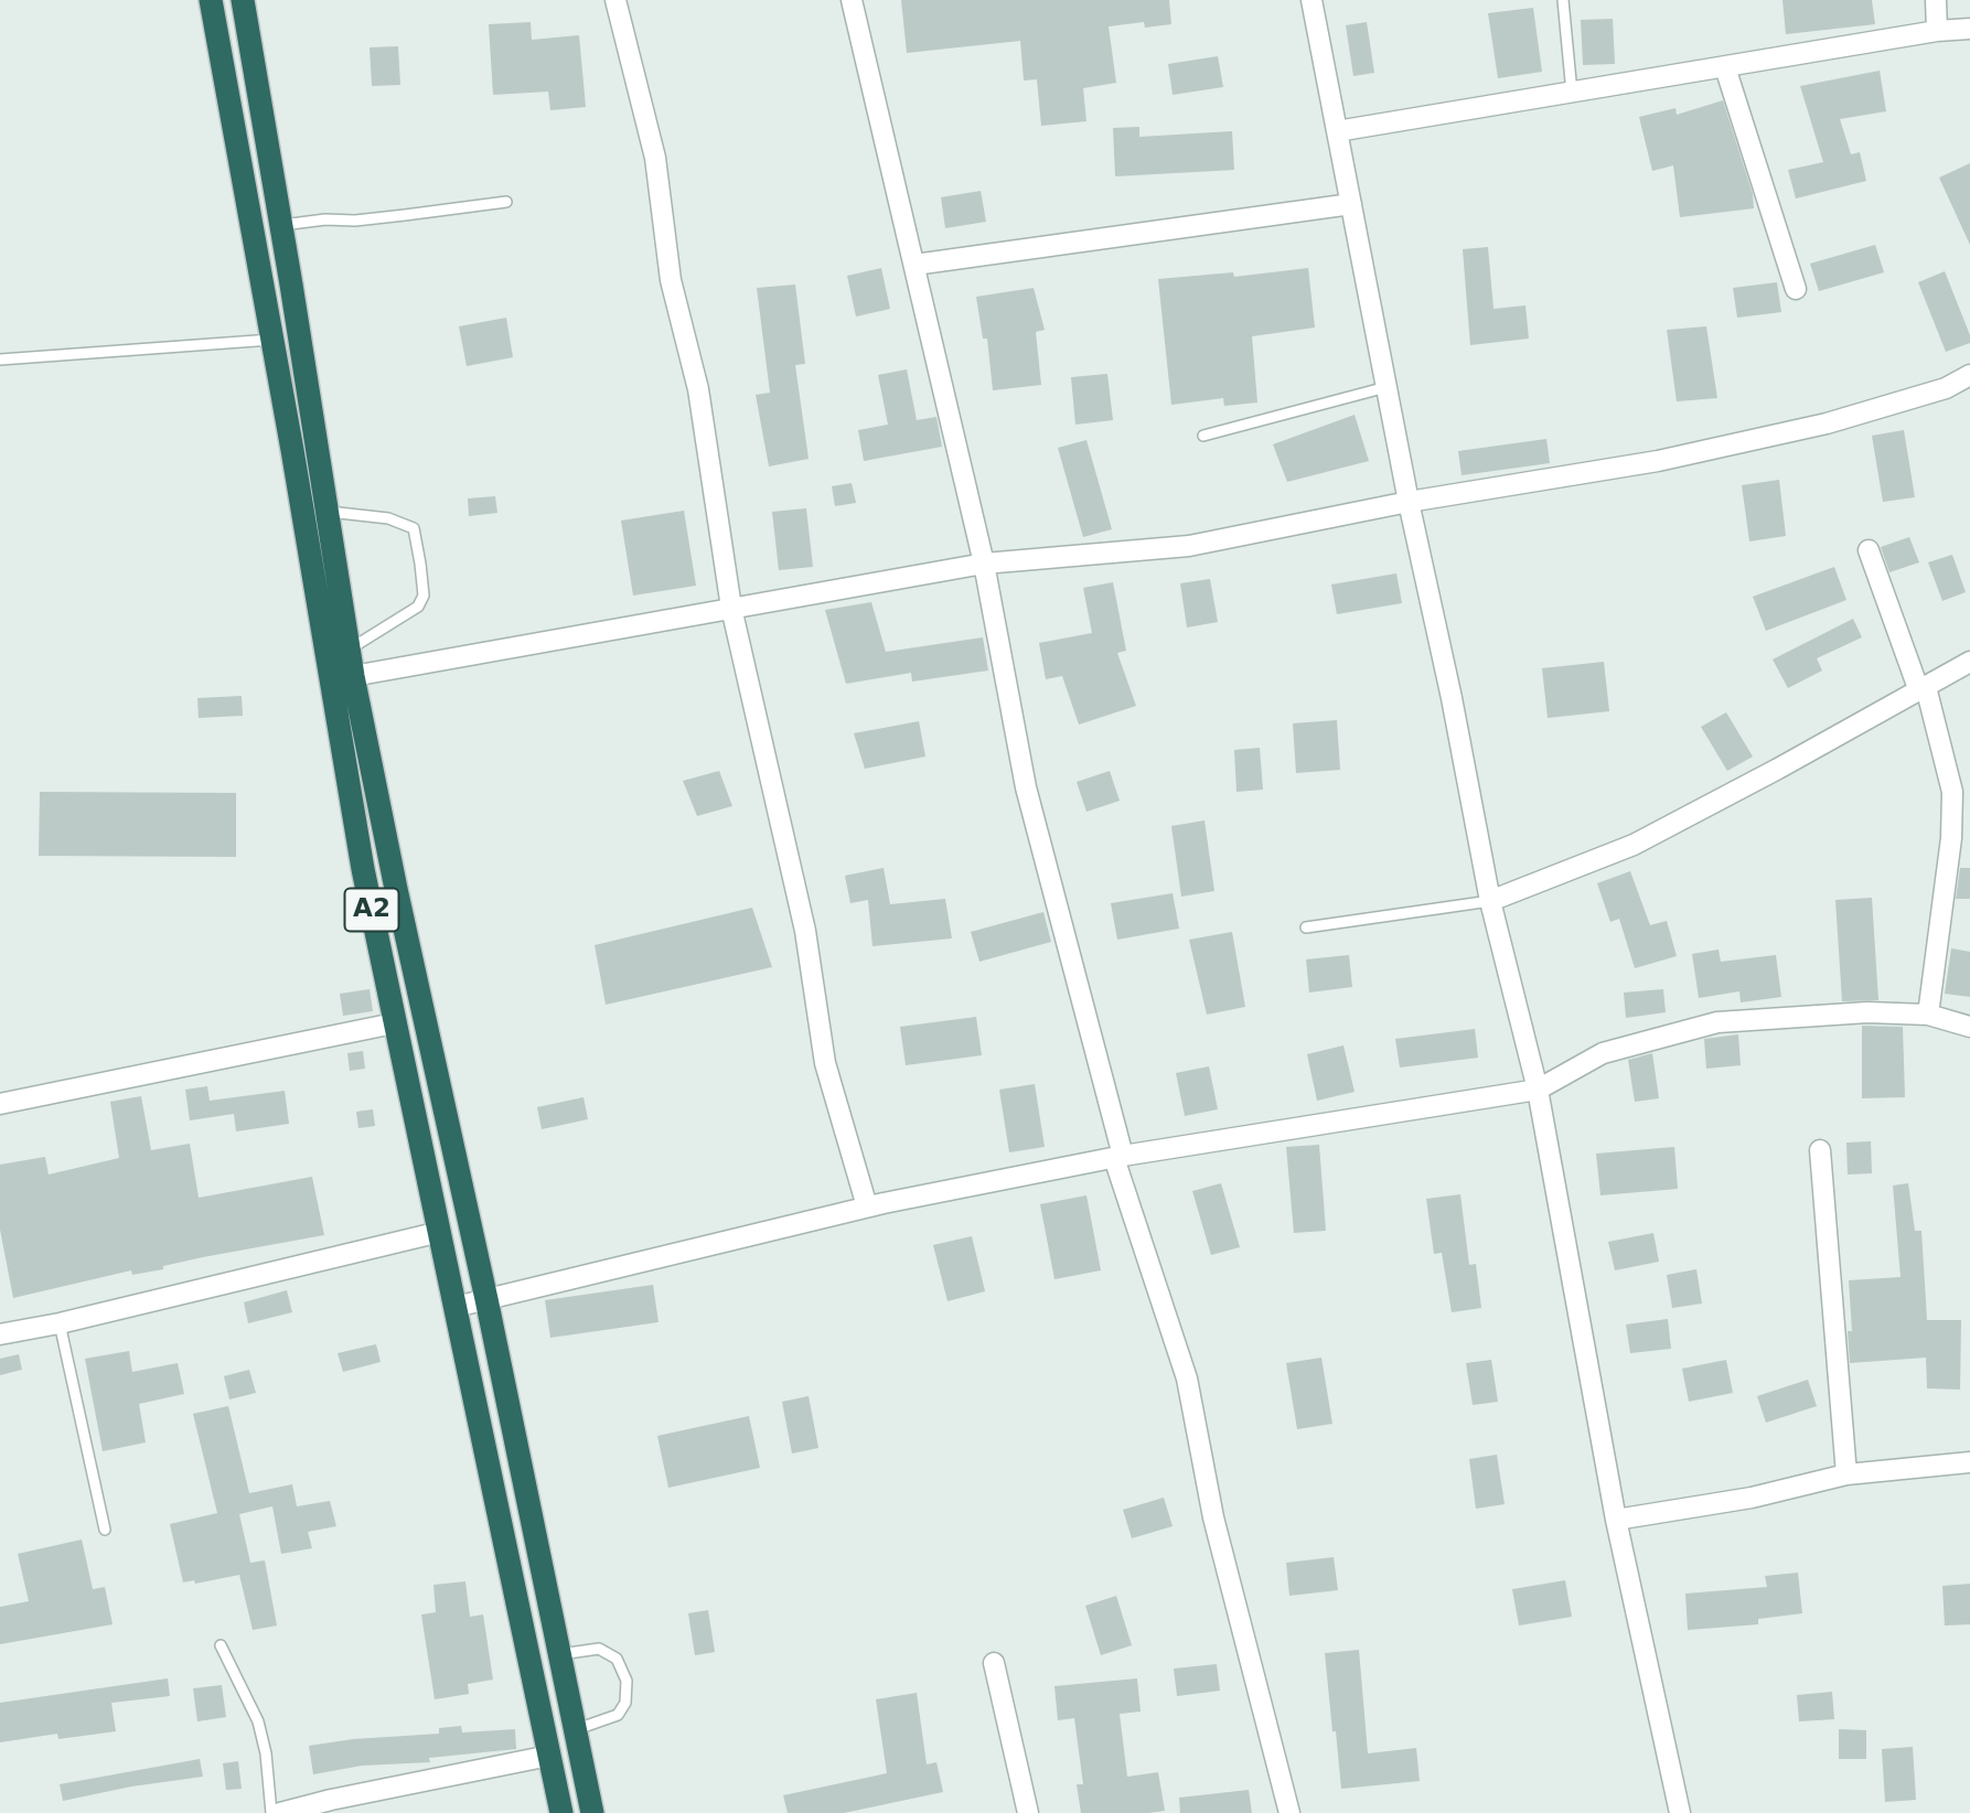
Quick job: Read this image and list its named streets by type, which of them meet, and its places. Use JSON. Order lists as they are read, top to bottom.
{
  "streets": {
    "highway": ["A2"]
  }
}
